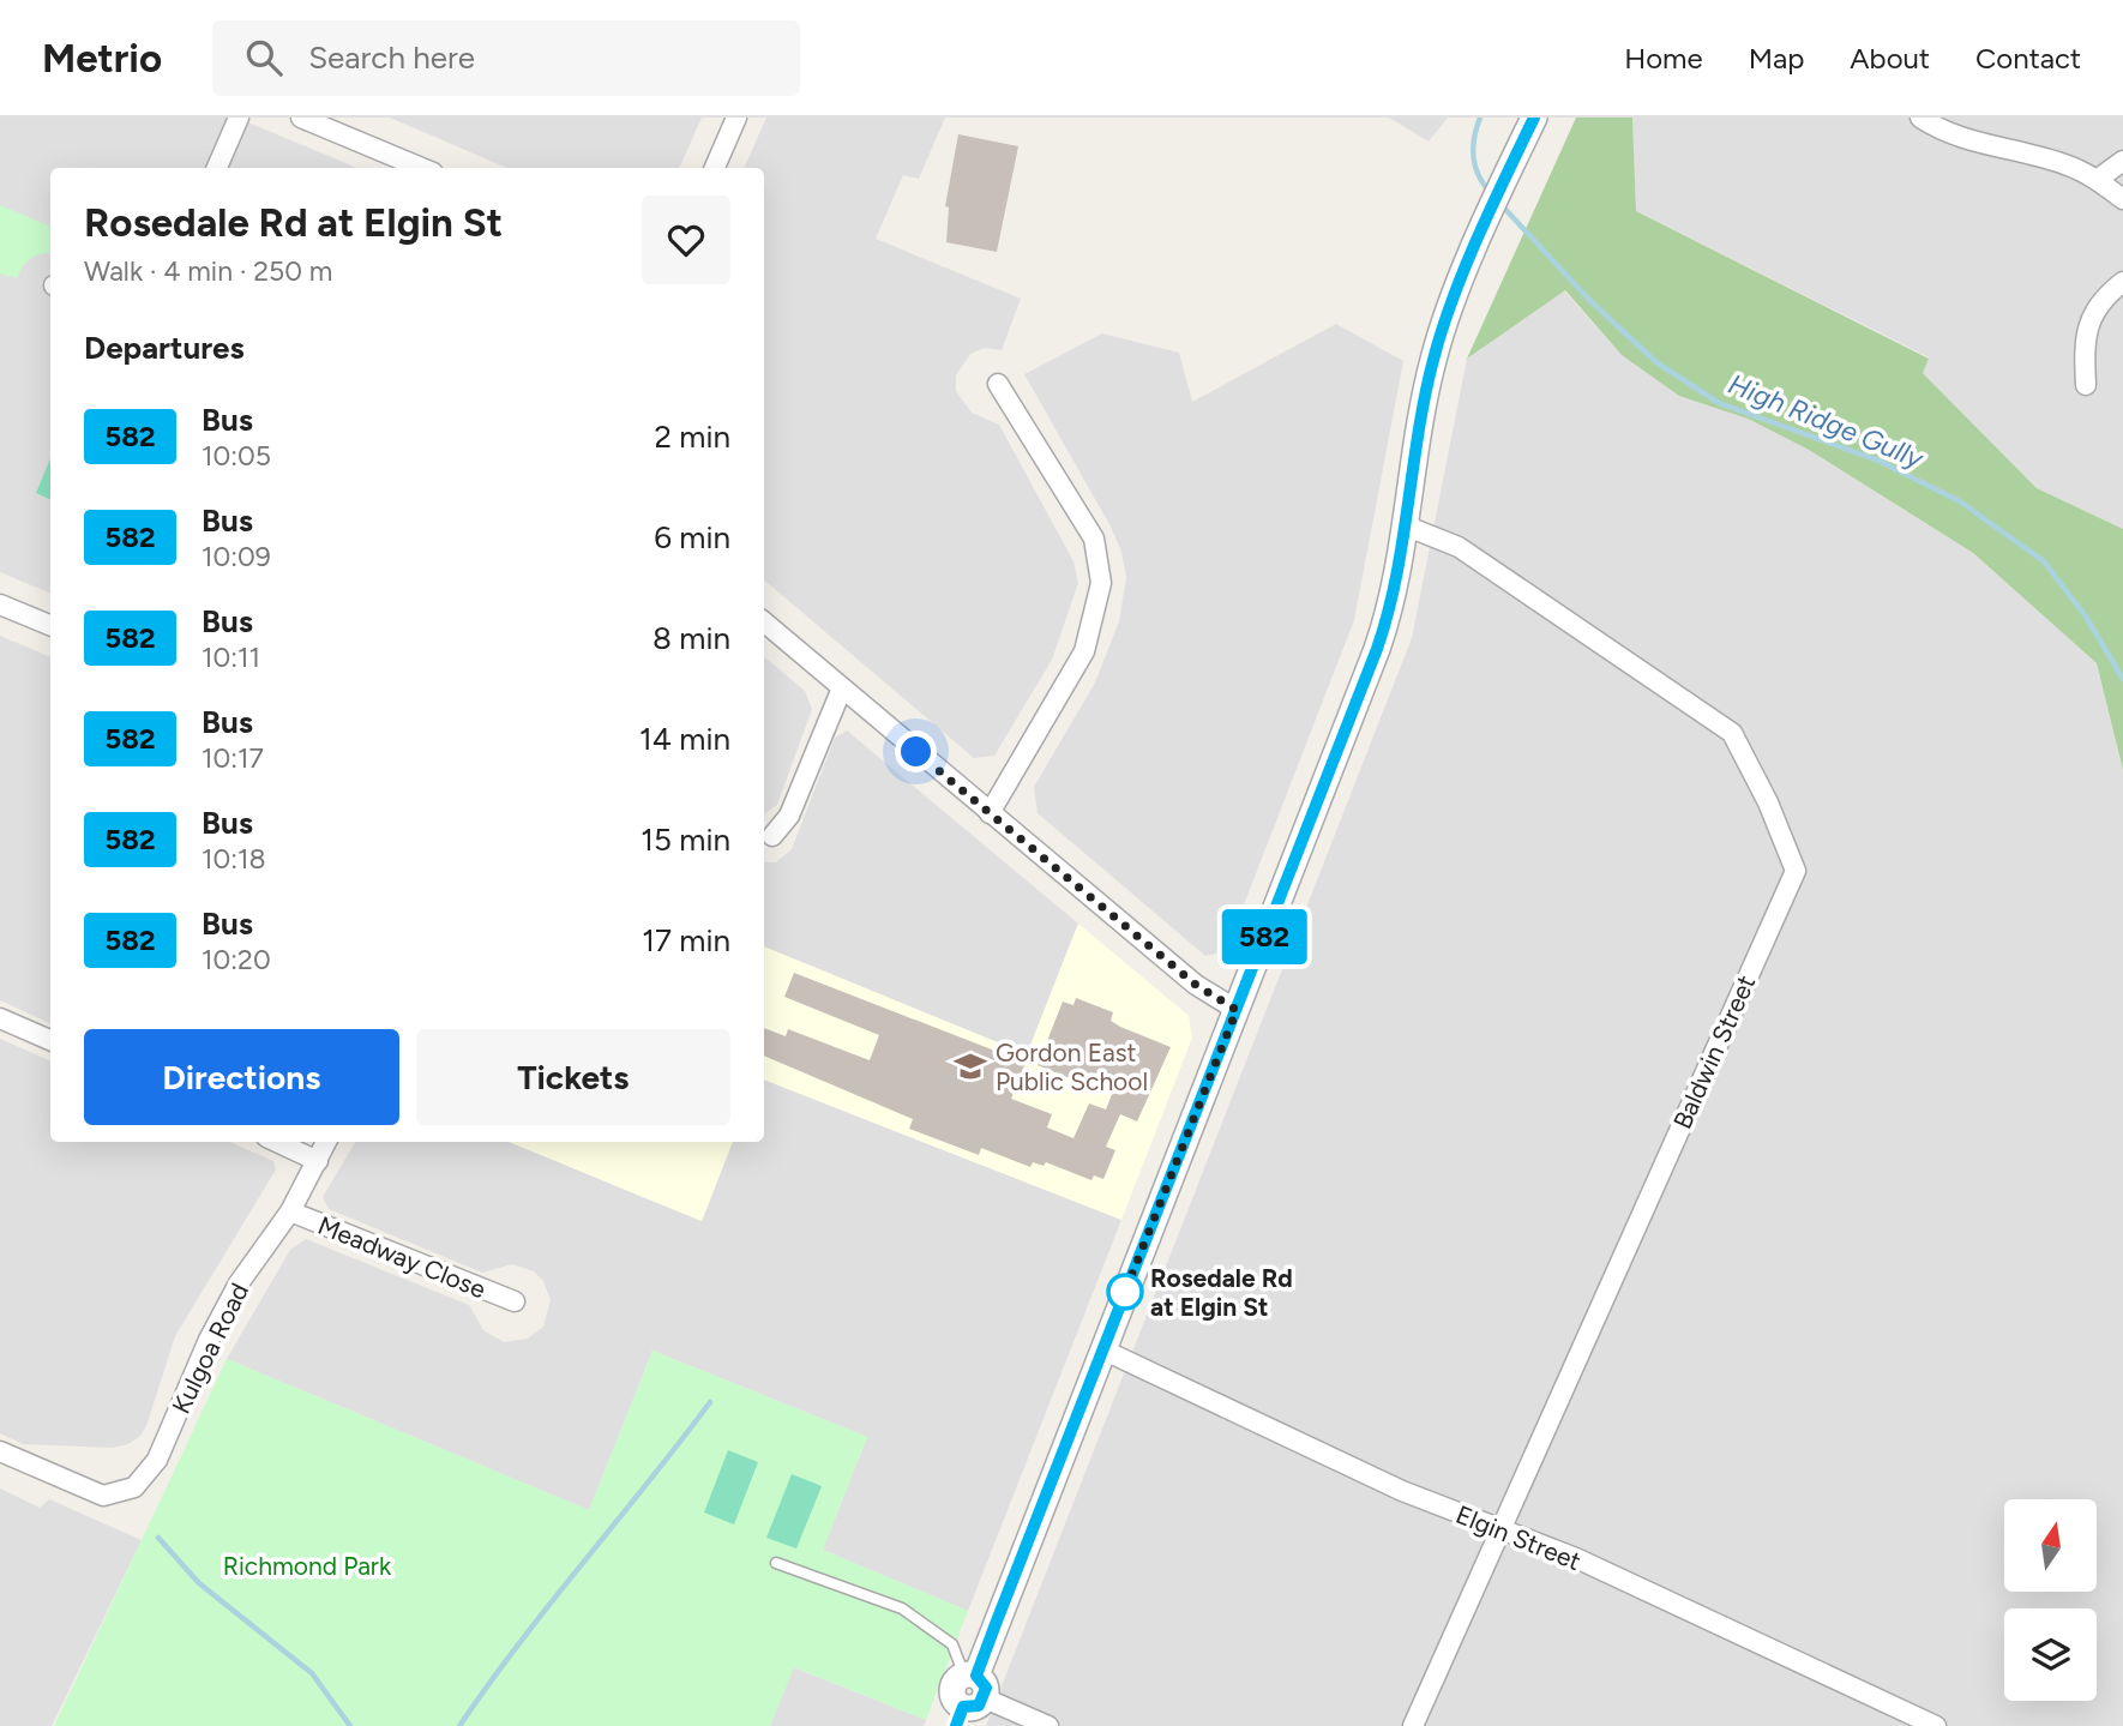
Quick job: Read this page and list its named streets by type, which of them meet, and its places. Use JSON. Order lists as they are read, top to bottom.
{
  "streets": {
    "street": [
      "Baldwin Street",
      "Meadway Close",
      "Kulgoa Road",
      "Elgin Street"
    ]
  },
  "crossings": [
    ["Baldwin Street", "Elgin Street"],
    ["Meadway Close", "Kulgoa Road"]
  ],
  "water": ["High Ridge Gully"],
  "parks": ["Richmond Park"],
  "places": {
    "school or university": ["Gordon East Public School"],
    "other": ["Rosedale Rd at Elgin St"]
  },
  "lines": ["bus line 582"],
  "north": "top",
  "page": {
    "header": "Metrio",
    "search": "Search here",
    "nav": [
      "Home",
      "Map",
      "About",
      "Contact"
    ],
    "on_map": "582",
    "heading": [
      ["Rosedale Rd at Elgin St", "Walk · 4 min · 250 m"],
      "Departures"
    ],
    "list": [
      {
        "mark": "582",
        "name": "Bus",
        "note": "10:05",
        "value": "2 min"
      },
      {
        "mark": "582",
        "name": "Bus",
        "note": "10:09",
        "value": "6 min"
      },
      {
        "mark": "582",
        "name": "Bus",
        "note": "10:11",
        "value": "8 min"
      },
      {
        "mark": "582",
        "name": "Bus",
        "note": "10:17",
        "value": "14 min"
      },
      {
        "mark": "582",
        "name": "Bus",
        "note": "10:18",
        "value": "15 min"
      },
      {
        "mark": "582",
        "name": "Bus",
        "note": "10:20",
        "value": "17 min"
      }
    ],
    "buttons": ["Directions", "Tickets"]
  }
}
